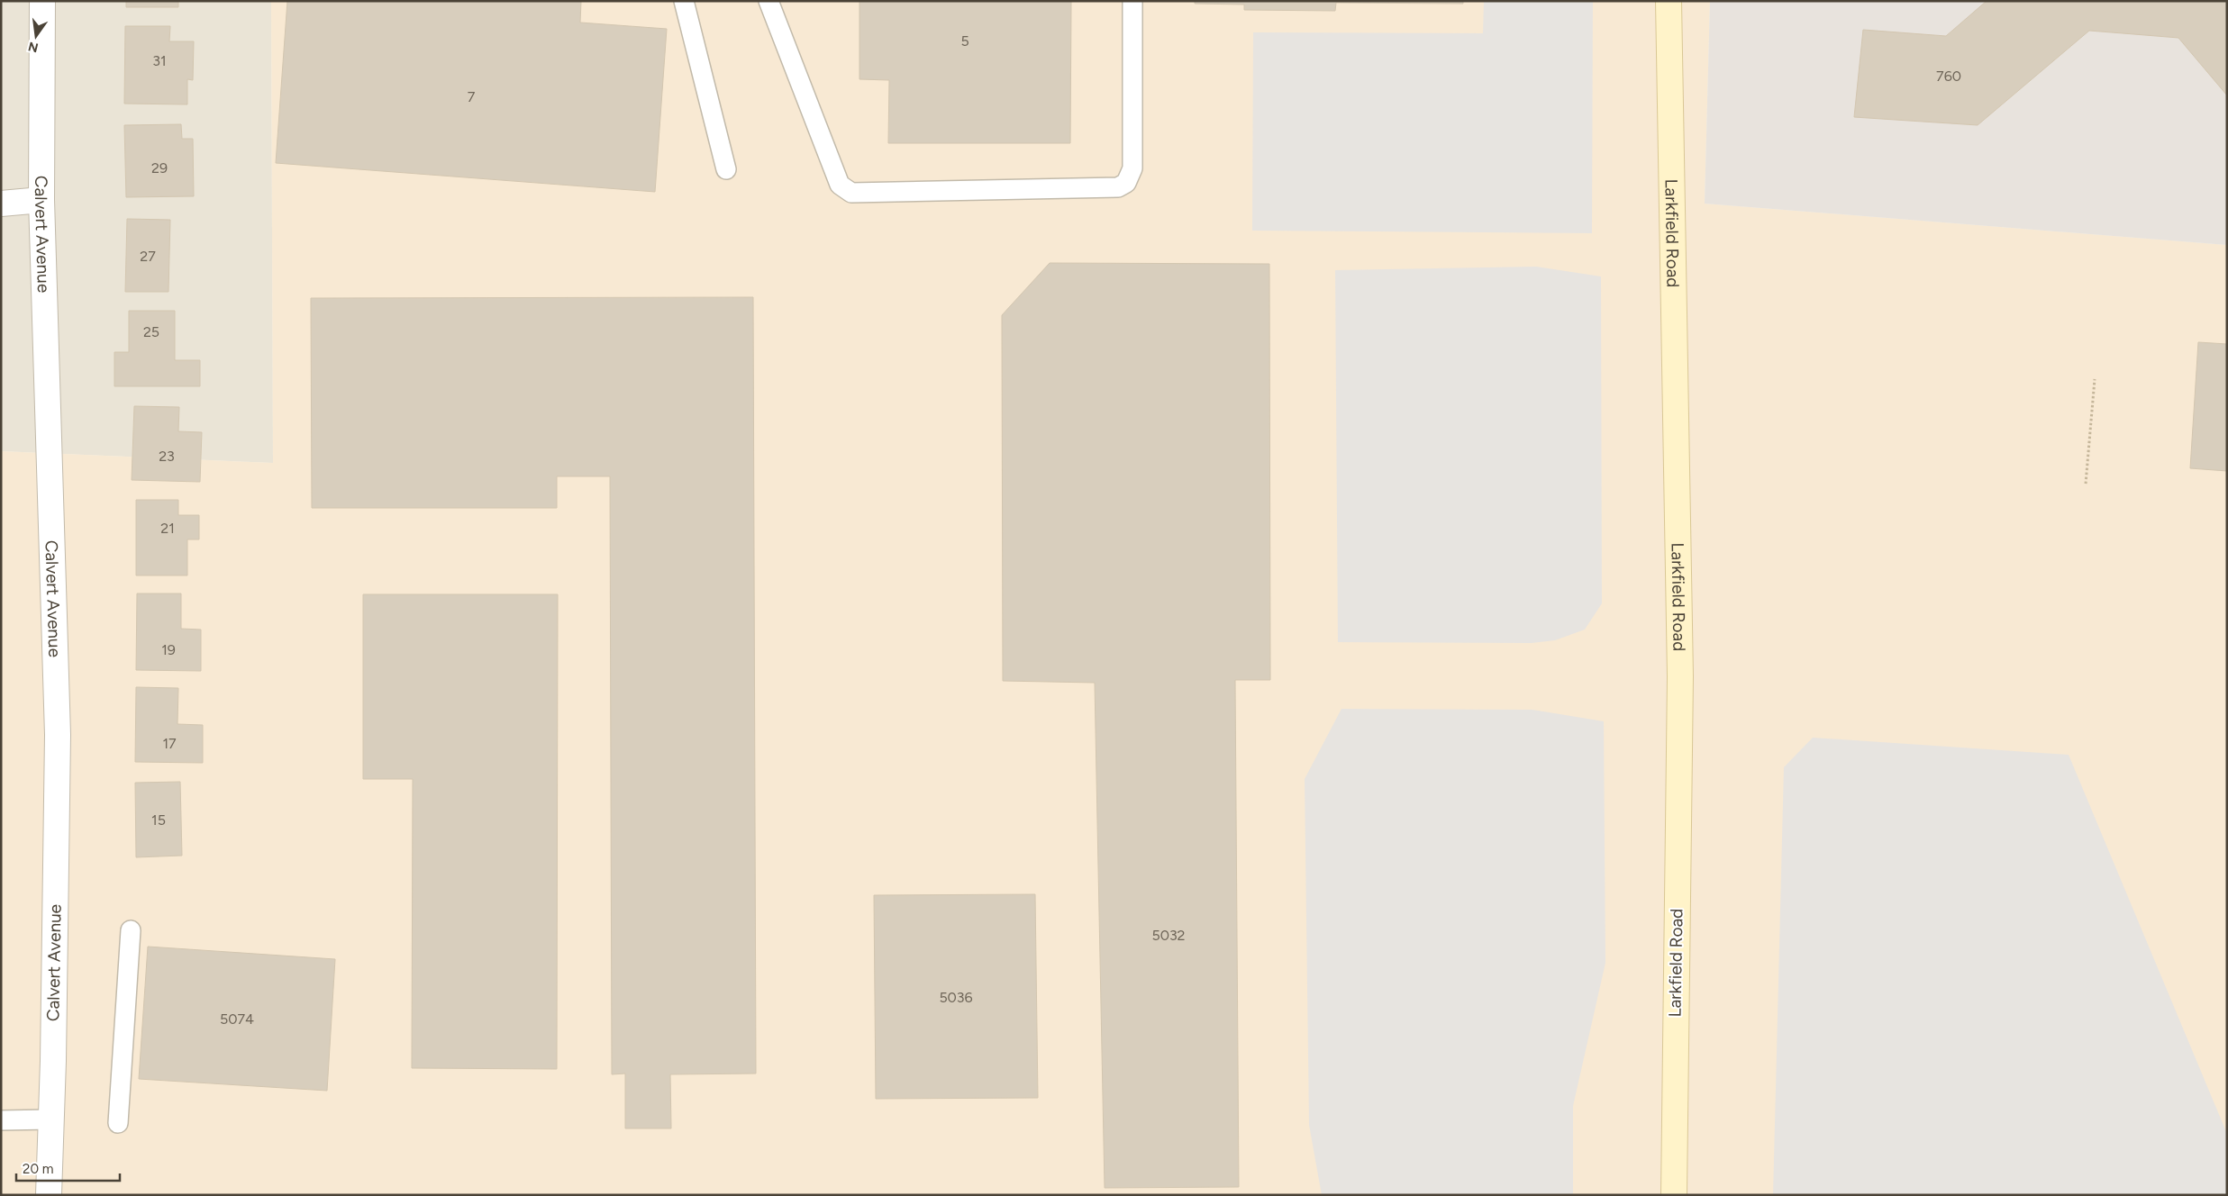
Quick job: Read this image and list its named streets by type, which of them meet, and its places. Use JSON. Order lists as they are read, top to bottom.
{
  "streets": {
    "main road": ["Larkfield Road"],
    "street": ["Calvert Avenue"]
  },
  "house_numbers": [
    "5",
    "31",
    "760",
    "7",
    "29",
    "27",
    "25",
    "23",
    "21",
    "19",
    "17",
    "15",
    "5032",
    "5036",
    "5074"
  ],
  "scale_bar": "20 m",
  "north": "bottom"
}
